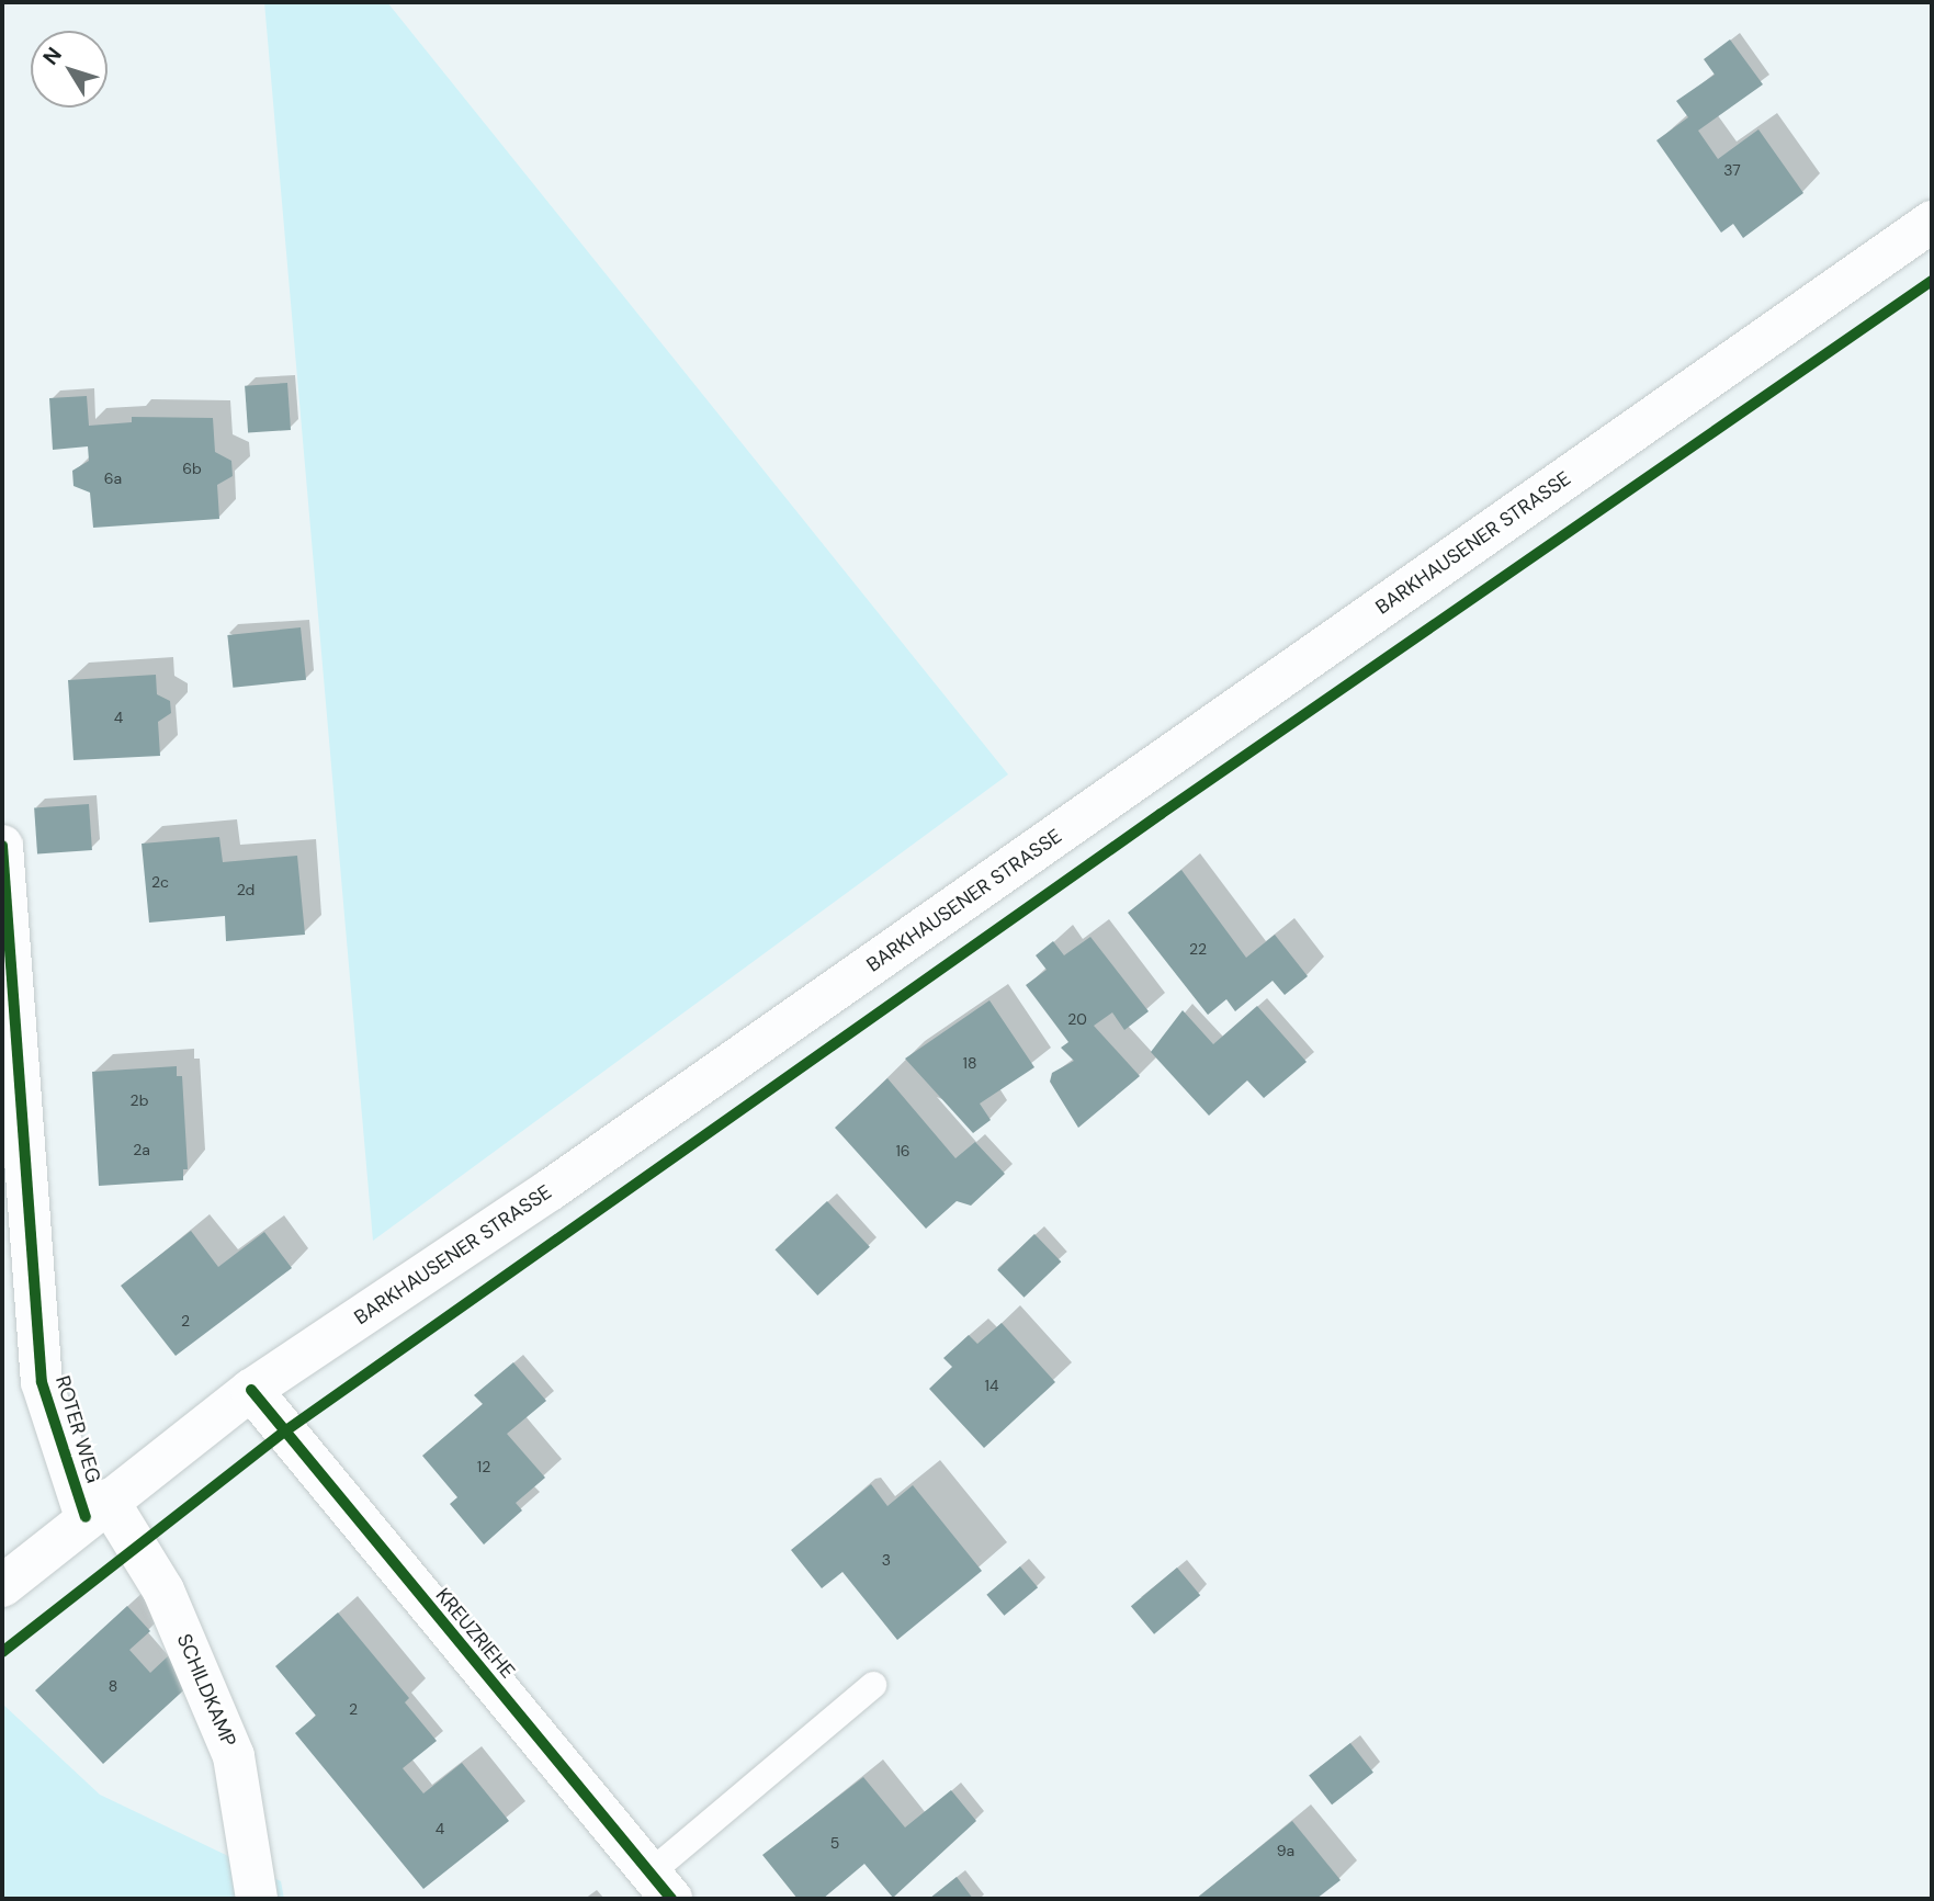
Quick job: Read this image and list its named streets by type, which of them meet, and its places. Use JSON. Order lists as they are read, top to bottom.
{
  "streets": {
    "main road": [
      "BARKHAUSENER STRASSE",
      "ROTER WEG",
      "KREUZRIEHE",
      "SCHILDKAMP"
    ]
  },
  "crossings": [
    ["BARKHAUSENER STRASSE", "ROTER WEG"],
    ["BARKHAUSENER STRASSE", "KREUZRIEHE"],
    ["BARKHAUSENER STRASSE", "SCHILDKAMP"],
    ["ROTER WEG", "SCHILDKAMP"]
  ],
  "house_numbers": [
    "37",
    "6b",
    "6a",
    "4",
    "2c",
    "2d",
    "22",
    "20",
    "18",
    "2b",
    "2a",
    "16",
    "2",
    "14",
    "12",
    "3",
    "8",
    "2",
    "4",
    "5",
    "9a"
  ],
  "north": "top left"
}
